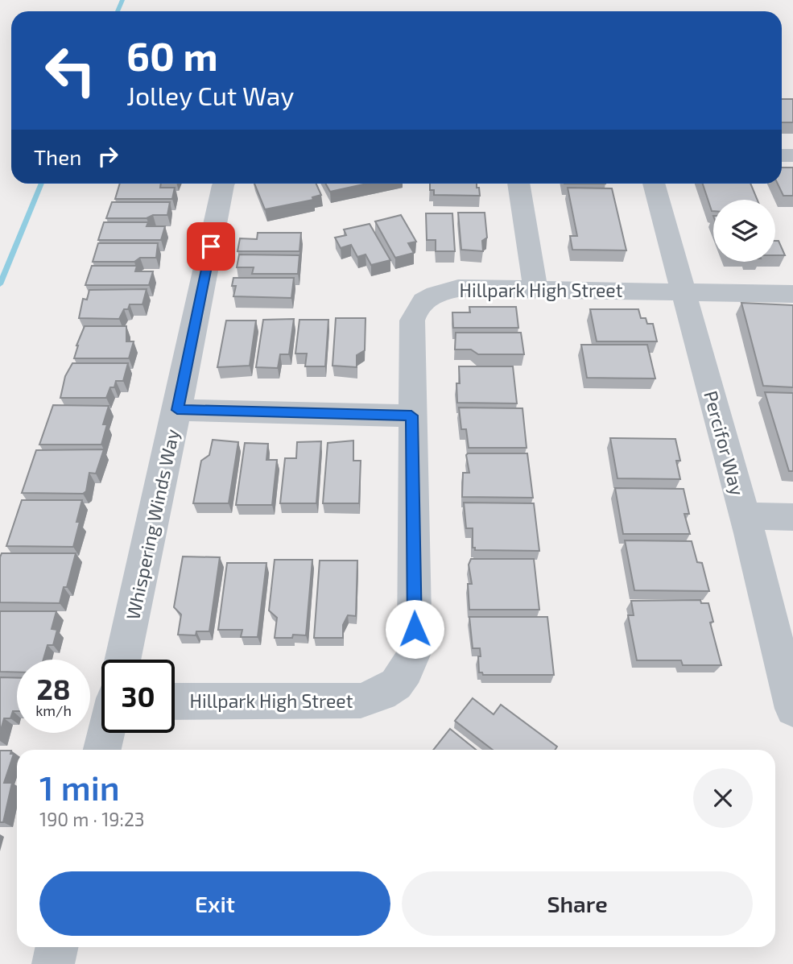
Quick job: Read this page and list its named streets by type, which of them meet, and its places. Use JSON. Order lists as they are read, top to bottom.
{
  "streets": {
    "street": ["Hillpark High Street", "Percifor Way", "Whispering Winds Way"]
  },
  "crossings": [
    ["Hillpark High Street", "Percifor Way"]
  ],
  "page": {
    "turn": ["60 m", "Jolley Cut Way"],
    "then": "Then",
    "speed": "28 km/h",
    "limit": "30",
    "heading": ["1 min", "190 m · 19:23"],
    "buttons": ["Exit", "Share"]
  }
}
